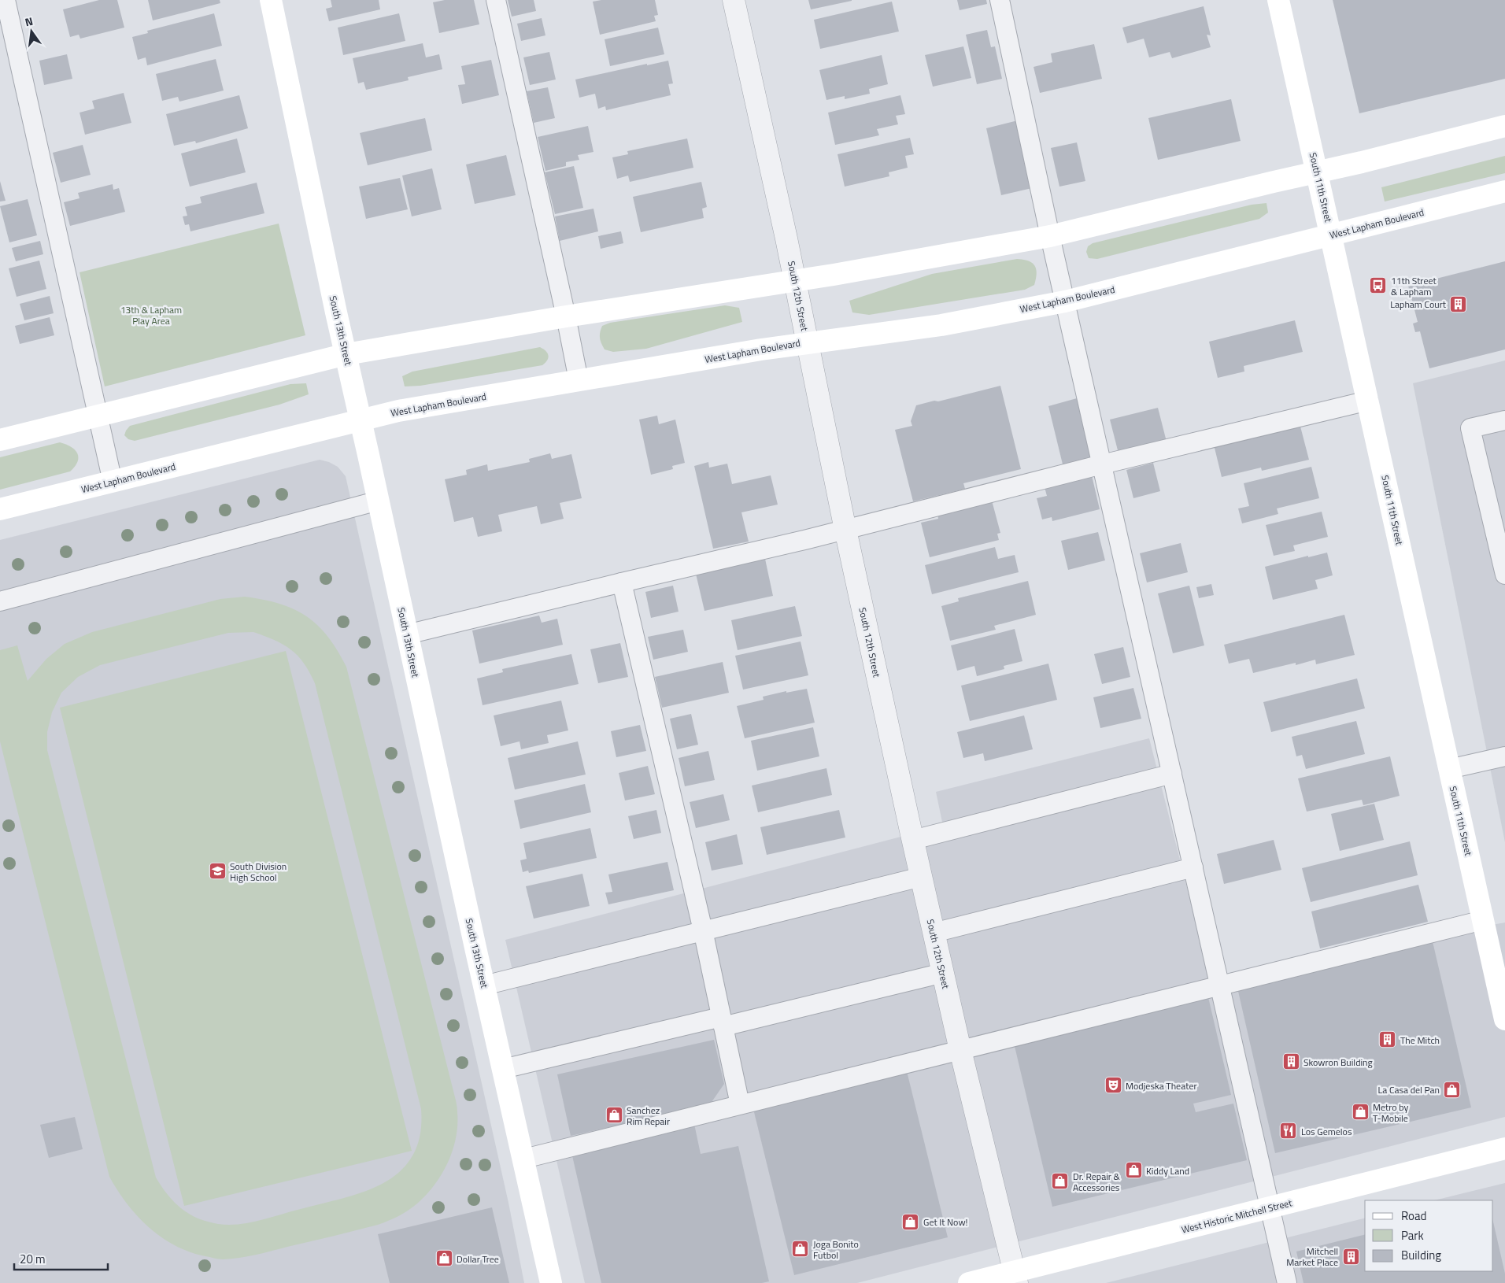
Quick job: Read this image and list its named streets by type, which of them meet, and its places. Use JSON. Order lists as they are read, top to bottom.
{
  "streets": {
    "street": [
      "South 11th Street",
      "West Lapham Boulevard",
      "South 12th Street",
      "South 13th Street",
      "West Historic Mitchell Street"
    ]
  },
  "crossings": [
    ["South 11th Street", "West Lapham Boulevard"],
    ["West Lapham Boulevard", "South 12th Street"],
    ["West Lapham Boulevard", "South 13th Street"],
    ["South 12th Street", "West Historic Mitchell Street"]
  ],
  "parks": ["13th & Lapham Play Area"],
  "places": {
    "bus stop": ["11th Street & Lapham"],
    "building": [
      "Lapham Court",
      "The Mitch",
      "Skowron Building",
      "Mitchell Market Place"
    ],
    "school or university": ["South Division High School"],
    "theatre": ["Modjeska Theater"],
    "shop": [
      "La Casa del Pan",
      "Metro by T-Mobile",
      "Sanchez Rim Repair",
      "Kiddy Land",
      "Dr. Repair & Accessories",
      "Get It Now!",
      "Joga Bonito Futbol",
      "Dollar Tree"
    ],
    "restaurant": ["Los Gemelos"]
  },
  "legend": ["Road", "Park", "Building"],
  "scale_bar": "20 m",
  "north": "top"
}
